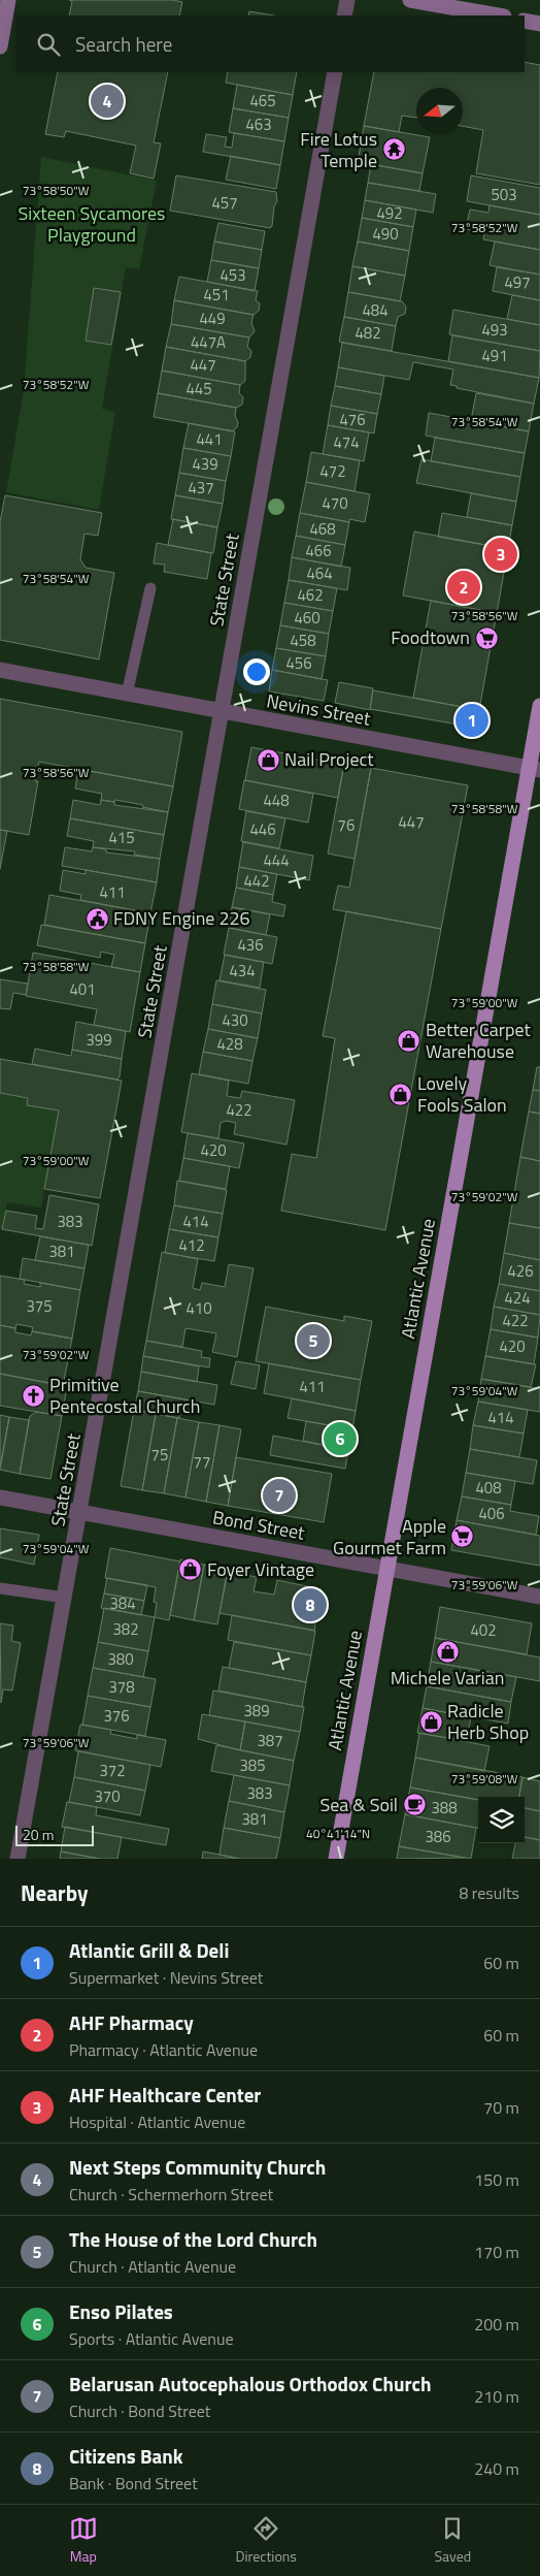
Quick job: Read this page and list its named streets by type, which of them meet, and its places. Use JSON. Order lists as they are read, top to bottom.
{
  "streets": {
    "main road": ["Atlantic Avenue"],
    "street": ["State Street", "Nevins Street", "Bond Street"]
  },
  "crossings": [
    ["State Street", "Nevins Street"],
    ["State Street", "Bond Street"],
    ["Nevins Street", "Atlantic Avenue"],
    ["Atlantic Avenue", "Bond Street"]
  ],
  "parks": ["Sixteen Sycamores Playground"],
  "places": {
    "temple": ["Fire Lotus Temple"],
    "supermarket": ["Foodtown", "Apple Gourmet Farm"],
    "shop": [
      "Nail Project",
      "Better Carpet Warehouse",
      "Lovely Fools Salon",
      "Foyer Vintage",
      "Michele Varian",
      "Radicle Herb Shop"
    ],
    "public building": ["FDNY Engine 226"],
    "church": ["Primitive Pentecostal Church"],
    "cafe": ["Sea & Soil"]
  },
  "house_numbers": [
    "465",
    "463",
    "503",
    "457",
    "492",
    "490",
    "453",
    "497",
    "451",
    "484",
    "449",
    "493",
    "482",
    "447A",
    "491",
    "447",
    "445",
    "476",
    "441",
    "474",
    "439",
    "472",
    "437",
    "470",
    "468",
    "466",
    "464",
    "462",
    "460",
    "458",
    "456",
    "448",
    "447",
    "76",
    "446",
    "415",
    "444",
    "442",
    "411",
    "436",
    "434",
    "401",
    "430",
    "399",
    "428",
    "422",
    "420",
    "383",
    "414",
    "412",
    "381",
    "426",
    "424",
    "375",
    "410",
    "422",
    "420",
    "411",
    "414",
    "75",
    "77",
    "408",
    "406",
    "384",
    "382",
    "402",
    "380",
    "378",
    "389",
    "376",
    "387",
    "385",
    "372",
    "383",
    "370",
    "388",
    "381",
    "386"
  ],
  "scale_bar": "20 m",
  "north": "left",
  "page": {
    "search": "Search here",
    "pins": [
      "4",
      "3",
      "2",
      "1",
      "5",
      "6",
      "7",
      "8"
    ],
    "scale": "20 m",
    "heading": ["Nearby", "8 results"],
    "list": [
      {
        "mark": "1",
        "name": "Atlantic Grill & Deli",
        "note": "Supermarket · Nevins Street",
        "value": "60 m"
      },
      {
        "mark": "2",
        "name": "AHF Pharmacy",
        "note": "Pharmacy · Atlantic Avenue",
        "value": "60 m"
      },
      {
        "mark": "3",
        "name": "AHF Healthcare Center",
        "note": "Hospital · Atlantic Avenue",
        "value": "70 m"
      },
      {
        "mark": "4",
        "name": "Next Steps Community Church",
        "note": "Church · Schermerhorn Street",
        "value": "150 m"
      },
      {
        "mark": "5",
        "name": "The House of the Lord Church",
        "note": "Church · Atlantic Avenue",
        "value": "170 m"
      },
      {
        "mark": "6",
        "name": "Enso Pilates",
        "note": "Sports · Atlantic Avenue",
        "value": "200 m"
      },
      {
        "mark": "7",
        "name": "Belarusan Autocephalous Orthodox Church",
        "note": "Church · Bond Street",
        "value": "210 m"
      },
      {
        "mark": "8",
        "name": "Citizens Bank",
        "note": "Bank · Bond Street",
        "value": "240 m"
      }
    ],
    "nav": ["Map", "Directions", "Saved"]
  },
  "coordinates": [
    "73°58'50\"W",
    "73°58'52\"W",
    "73°58'54\"W",
    "73°58'56\"W",
    "73°58'58\"W",
    "73°59'00\"W",
    "73°59'02\"W",
    "73°59'04\"W",
    "73°59'06\"W",
    "73°59'08\"W",
    "40°41'14\"N"
  ]
}
